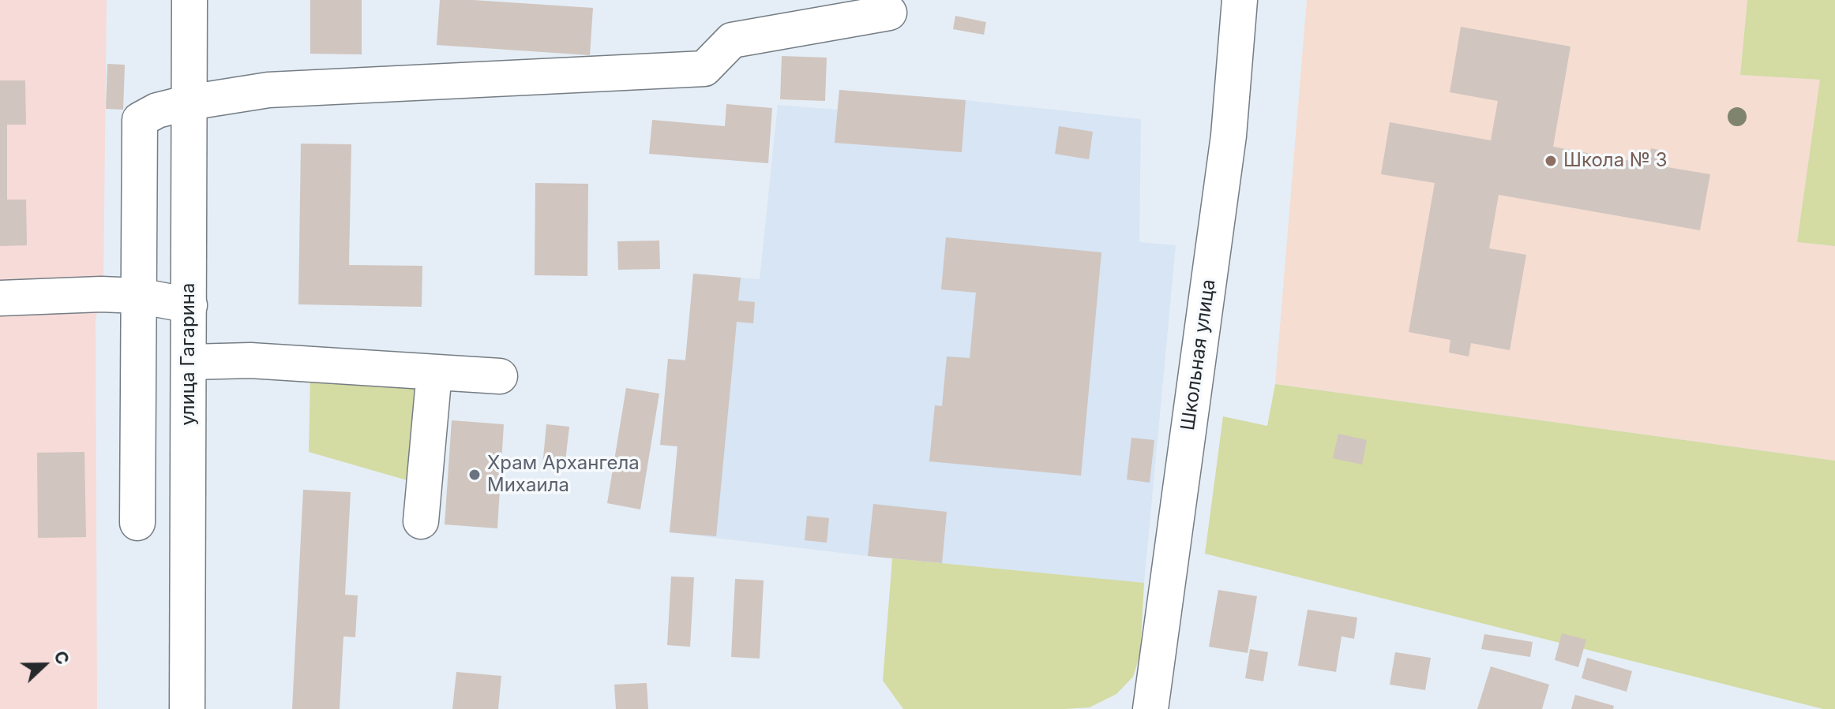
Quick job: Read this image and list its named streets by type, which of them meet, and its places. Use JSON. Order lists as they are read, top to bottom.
{
  "streets": {
    "main road": ["улица Гагарина", "Школьная улица"]
  },
  "places": ["Школа № 3", "Храм Архангела Михаила"],
  "north": "right"
}
